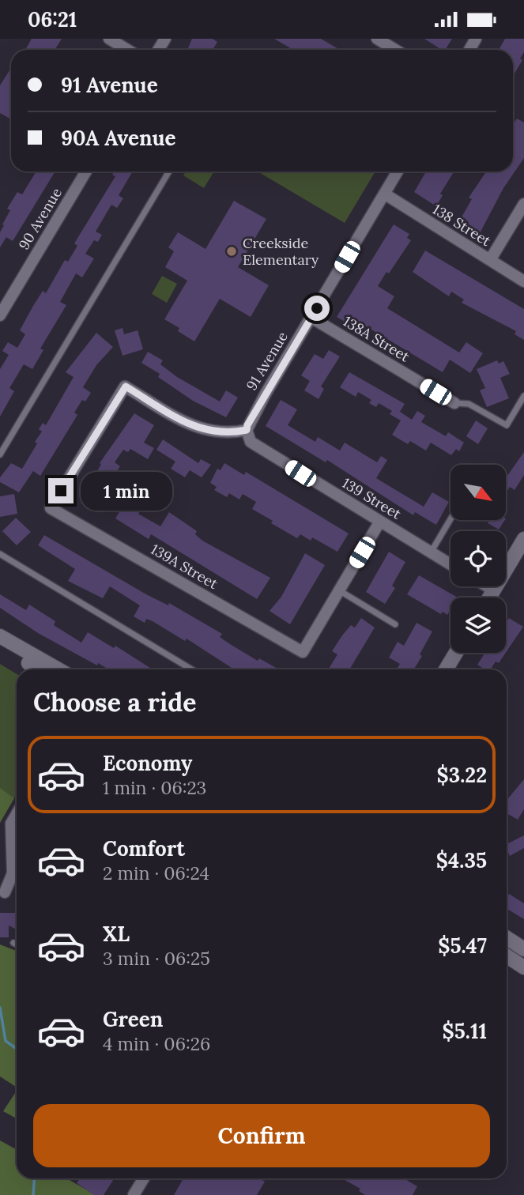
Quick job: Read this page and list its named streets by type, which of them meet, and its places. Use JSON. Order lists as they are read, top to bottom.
{
  "streets": {
    "street": [
      "90 Avenue",
      "138 Street",
      "138A Street",
      "91 Avenue",
      "139 Street",
      "139A Street"
    ]
  },
  "crossings": [
    ["138 Street", "91 Avenue"],
    ["138A Street", "91 Avenue"],
    ["91 Avenue", "139 Street"],
    ["91 Avenue", "139A Street"],
    ["139 Street", "139A Street"]
  ],
  "places": ["Creekside Elementary"],
  "north": "bottom right",
  "page": {
    "status": "06:21",
    "banner": ["91 Avenue", "90A Avenue"],
    "bubble": "1 min",
    "heading": "Choose a ride",
    "list": [
      {
        "name": "Economy",
        "note": "1 min · 06:23",
        "value": "$3.22"
      },
      {
        "name": "Comfort",
        "note": "2 min · 06:24",
        "value": "$4.35"
      },
      {
        "name": "XL",
        "note": "3 min · 06:25",
        "value": "$5.47"
      },
      {
        "name": "Green",
        "note": "4 min · 06:26",
        "value": "$5.11"
      }
    ],
    "buttons": "Confirm"
  }
}
